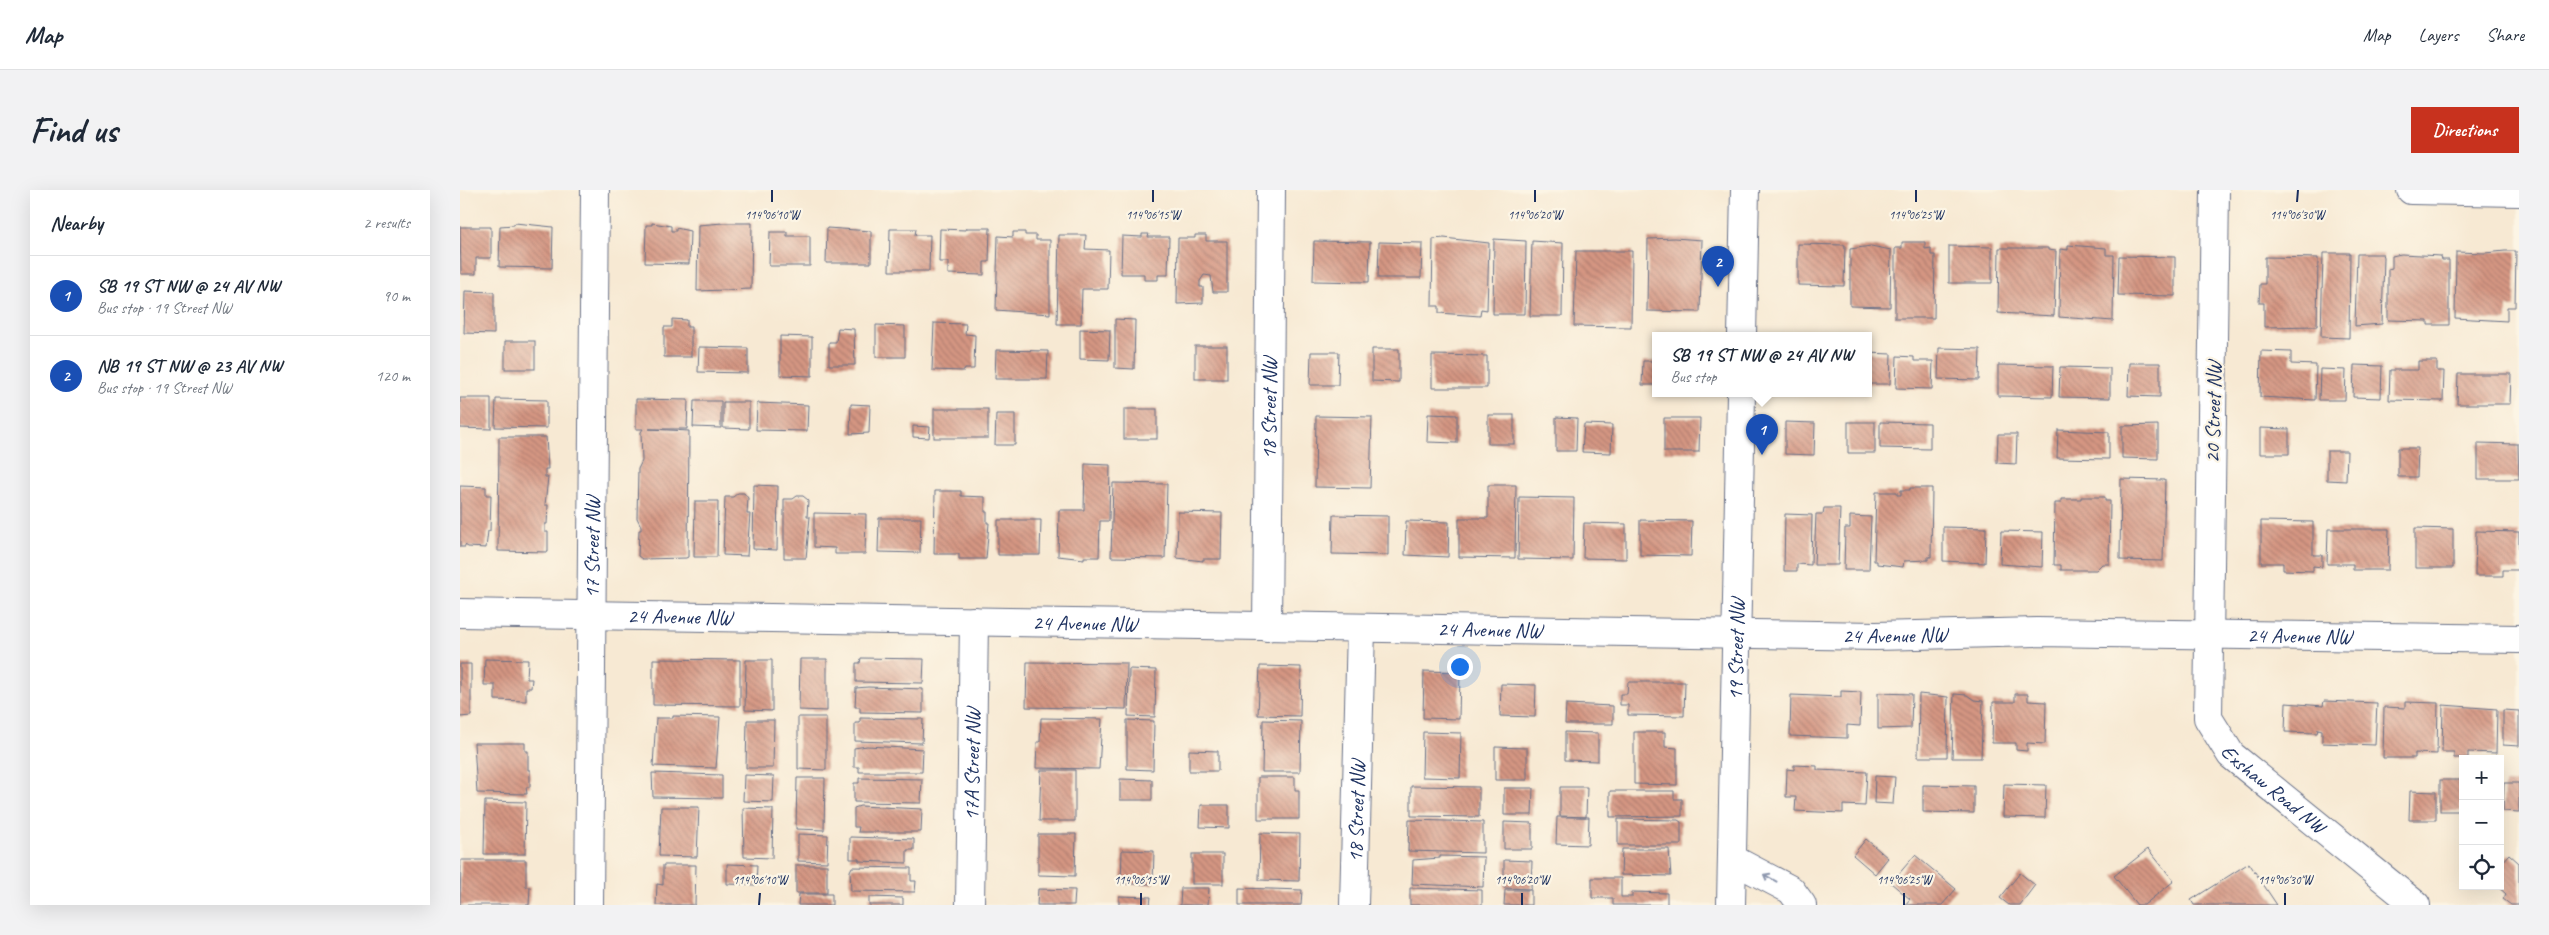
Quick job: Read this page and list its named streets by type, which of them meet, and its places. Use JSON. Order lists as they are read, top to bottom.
{
  "streets": {
    "street": [
      "18 Street NW",
      "20 Street NW",
      "17 Street NW",
      "24 Avenue NW",
      "19 Street NW",
      "17A Street NW",
      "Exshaw Road NW"
    ]
  },
  "crossings": [
    ["18 Street NW", "24 Avenue NW"],
    ["20 Street NW", "24 Avenue NW"],
    ["20 Street NW", "Exshaw Road NW"],
    ["17 Street NW", "24 Avenue NW"],
    ["24 Avenue NW", "19 Street NW"],
    ["24 Avenue NW", "17A Street NW"],
    ["24 Avenue NW", "Exshaw Road NW"]
  ],
  "page": {
    "header": "Map",
    "nav": ["Map", "Layers", "Share"],
    "buttons": "Directions",
    "title": "Find us",
    "heading": ["Nearby", "2 results"],
    "pins": ["2", "1"],
    "list": [
      {
        "mark": "1",
        "name": "SB 19 ST NW @ 24 AV NW",
        "note": "Bus stop · 19 Street NW",
        "value": "90 m"
      },
      {
        "mark": "2",
        "name": "NB 19 ST NW @ 23 AV NW",
        "note": "Bus stop · 19 Street NW",
        "value": "120 m"
      }
    ],
    "popup": ["SB 19 ST NW @ 24 AV NW", "Bus stop"],
    "map_buttons": ["+", "−"]
  },
  "coordinates": [
    "114°06'10\"W",
    "114°06'15\"W",
    "114°06'20\"W",
    "114°06'25\"W",
    "114°06'30\"W"
  ]
}
